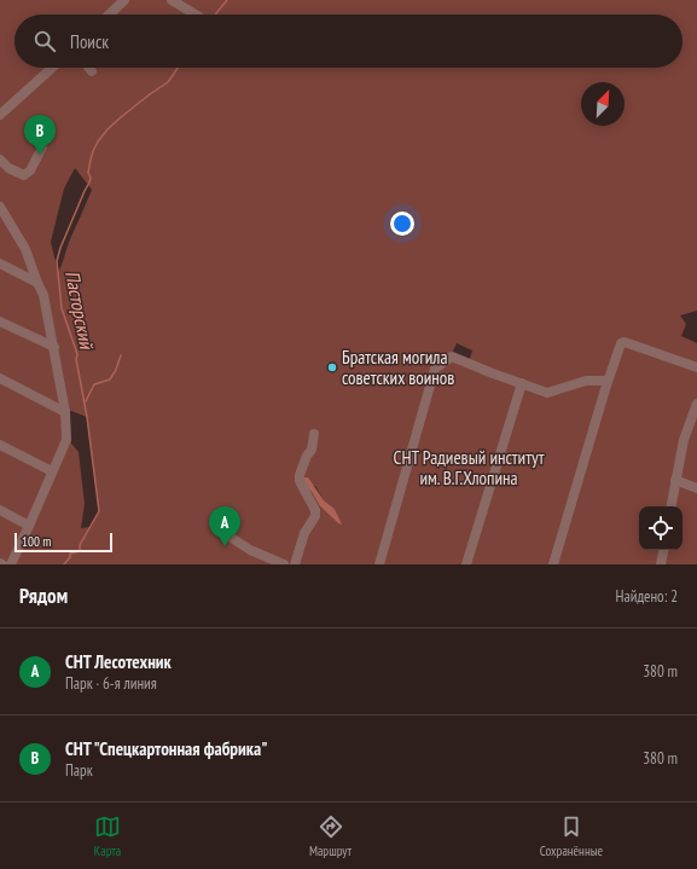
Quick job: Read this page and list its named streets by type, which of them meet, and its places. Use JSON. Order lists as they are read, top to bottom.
{
  "water": ["Пасторский"],
  "parks": ["СНТ Радиевый институт им. В.Г.Хлопина"],
  "places": ["Братская могила советских воинов"],
  "scale_bar": "100 m",
  "north": "top right",
  "page": {
    "search": "Поиск",
    "pins": ["B", "A"],
    "scale": "100 m",
    "heading": ["Рядом", "Найдено: 2"],
    "list": [
      {
        "mark": "A",
        "name": "СНТ Лесотехник",
        "note": "Парк · 6-я линия",
        "value": "380 m"
      },
      {
        "mark": "B",
        "name": "СНТ \"Спецкартонная фабрика\"",
        "note": "Парк",
        "value": "380 m"
      }
    ],
    "nav": ["Карта", "Маршрут", "Сохранённые"]
  }
}
